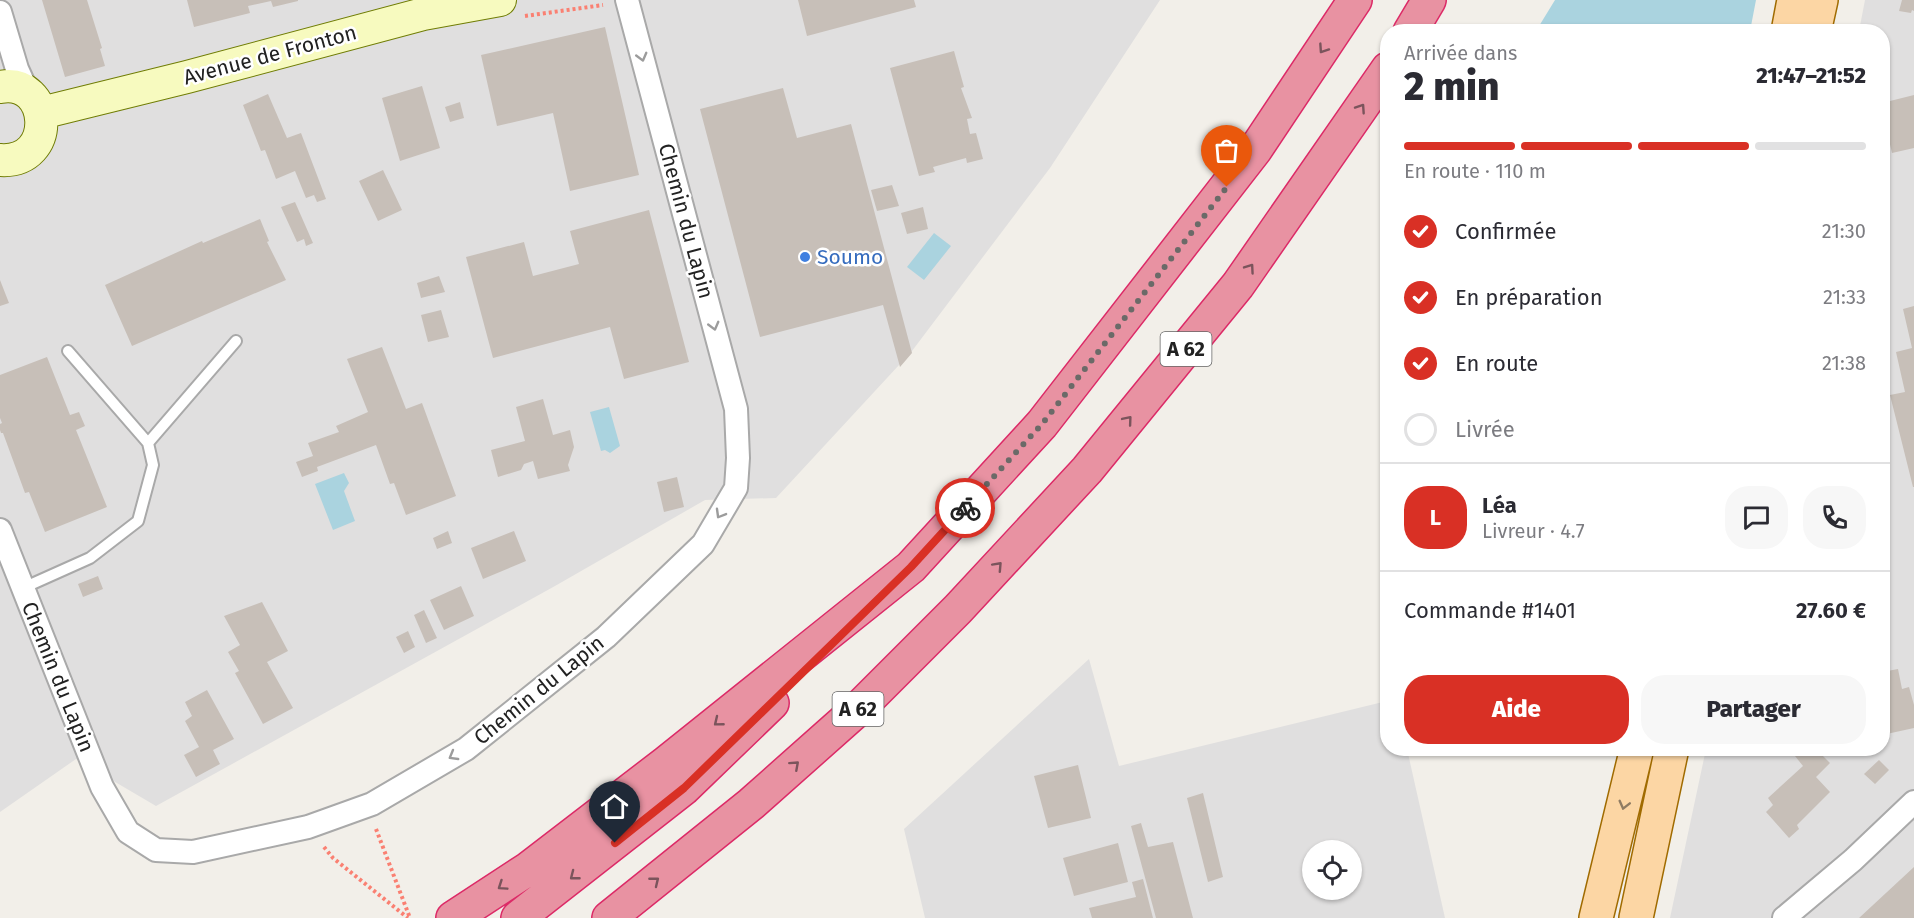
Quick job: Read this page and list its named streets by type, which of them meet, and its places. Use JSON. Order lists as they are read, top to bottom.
{
  "streets": {
    "highway": ["A 62"],
    "main road": ["Avenue de Fronton"],
    "street": ["Chemin du Lapin"]
  },
  "places": ["Soumo"],
  "page": {
    "heading": ["2 min", "Arrivée dans", "21:47–21:52"],
    "panel": [
      "Léa",
      "Livreur · 4.7",
      "Commande #1401",
      "27.60 €"
    ],
    "bar": "En route · 110 m",
    "list": [
      ["Confirmée", "21:30"],
      ["En préparation", "21:33"],
      ["En route", "21:38"],
      "Livrée"
    ],
    "round": "L",
    "buttons": ["Aide", "Partager"]
  }
}
